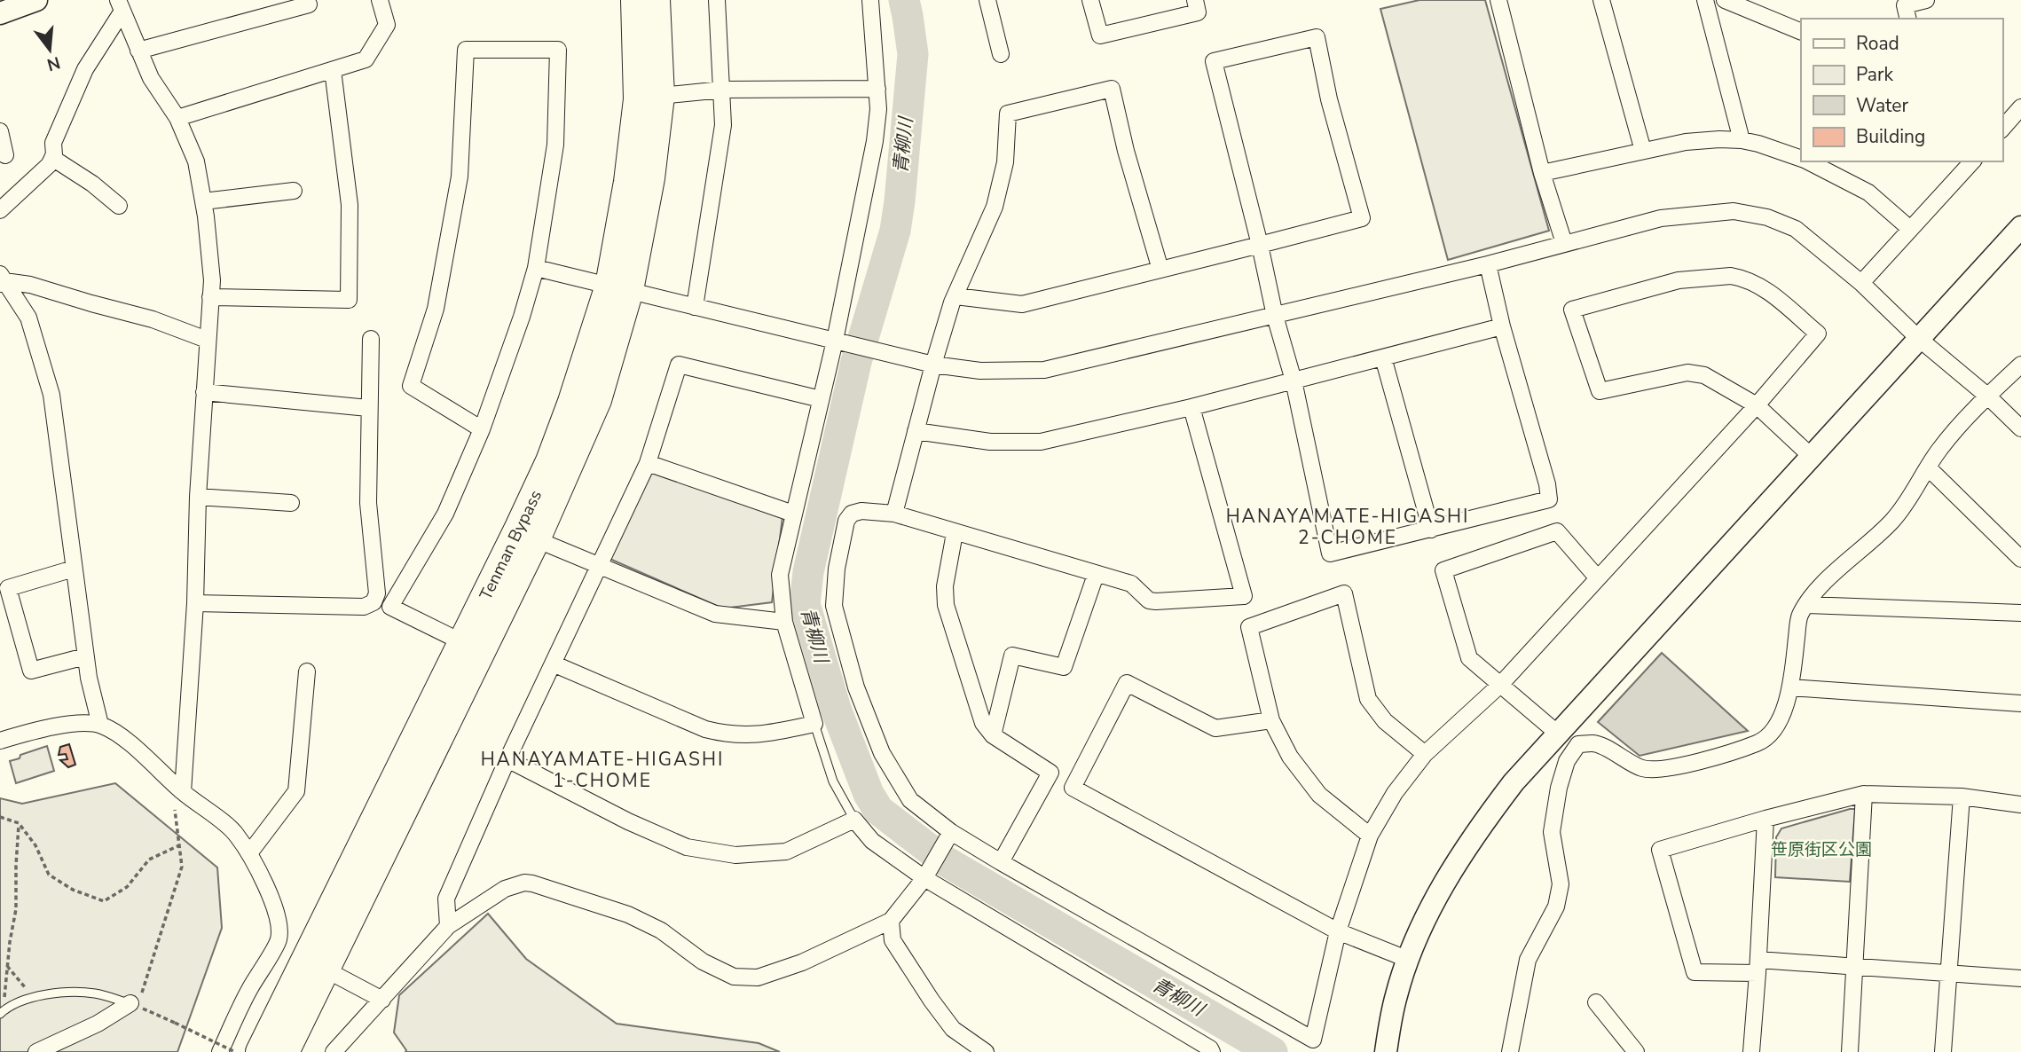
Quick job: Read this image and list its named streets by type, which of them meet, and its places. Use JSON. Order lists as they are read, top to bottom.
{
  "streets": {
    "highway": ["Tenman Bypass"]
  },
  "districts": ["HANAYAMATE-HIGASHI 2-CHOME", "HANAYAMATE-HIGASHI 1-CHOME"],
  "water": ["青柳川"],
  "parks": ["笹原街区公園"],
  "legend": [
    "Road",
    "Park",
    "Water",
    "Building"
  ],
  "north": "bottom"
}
